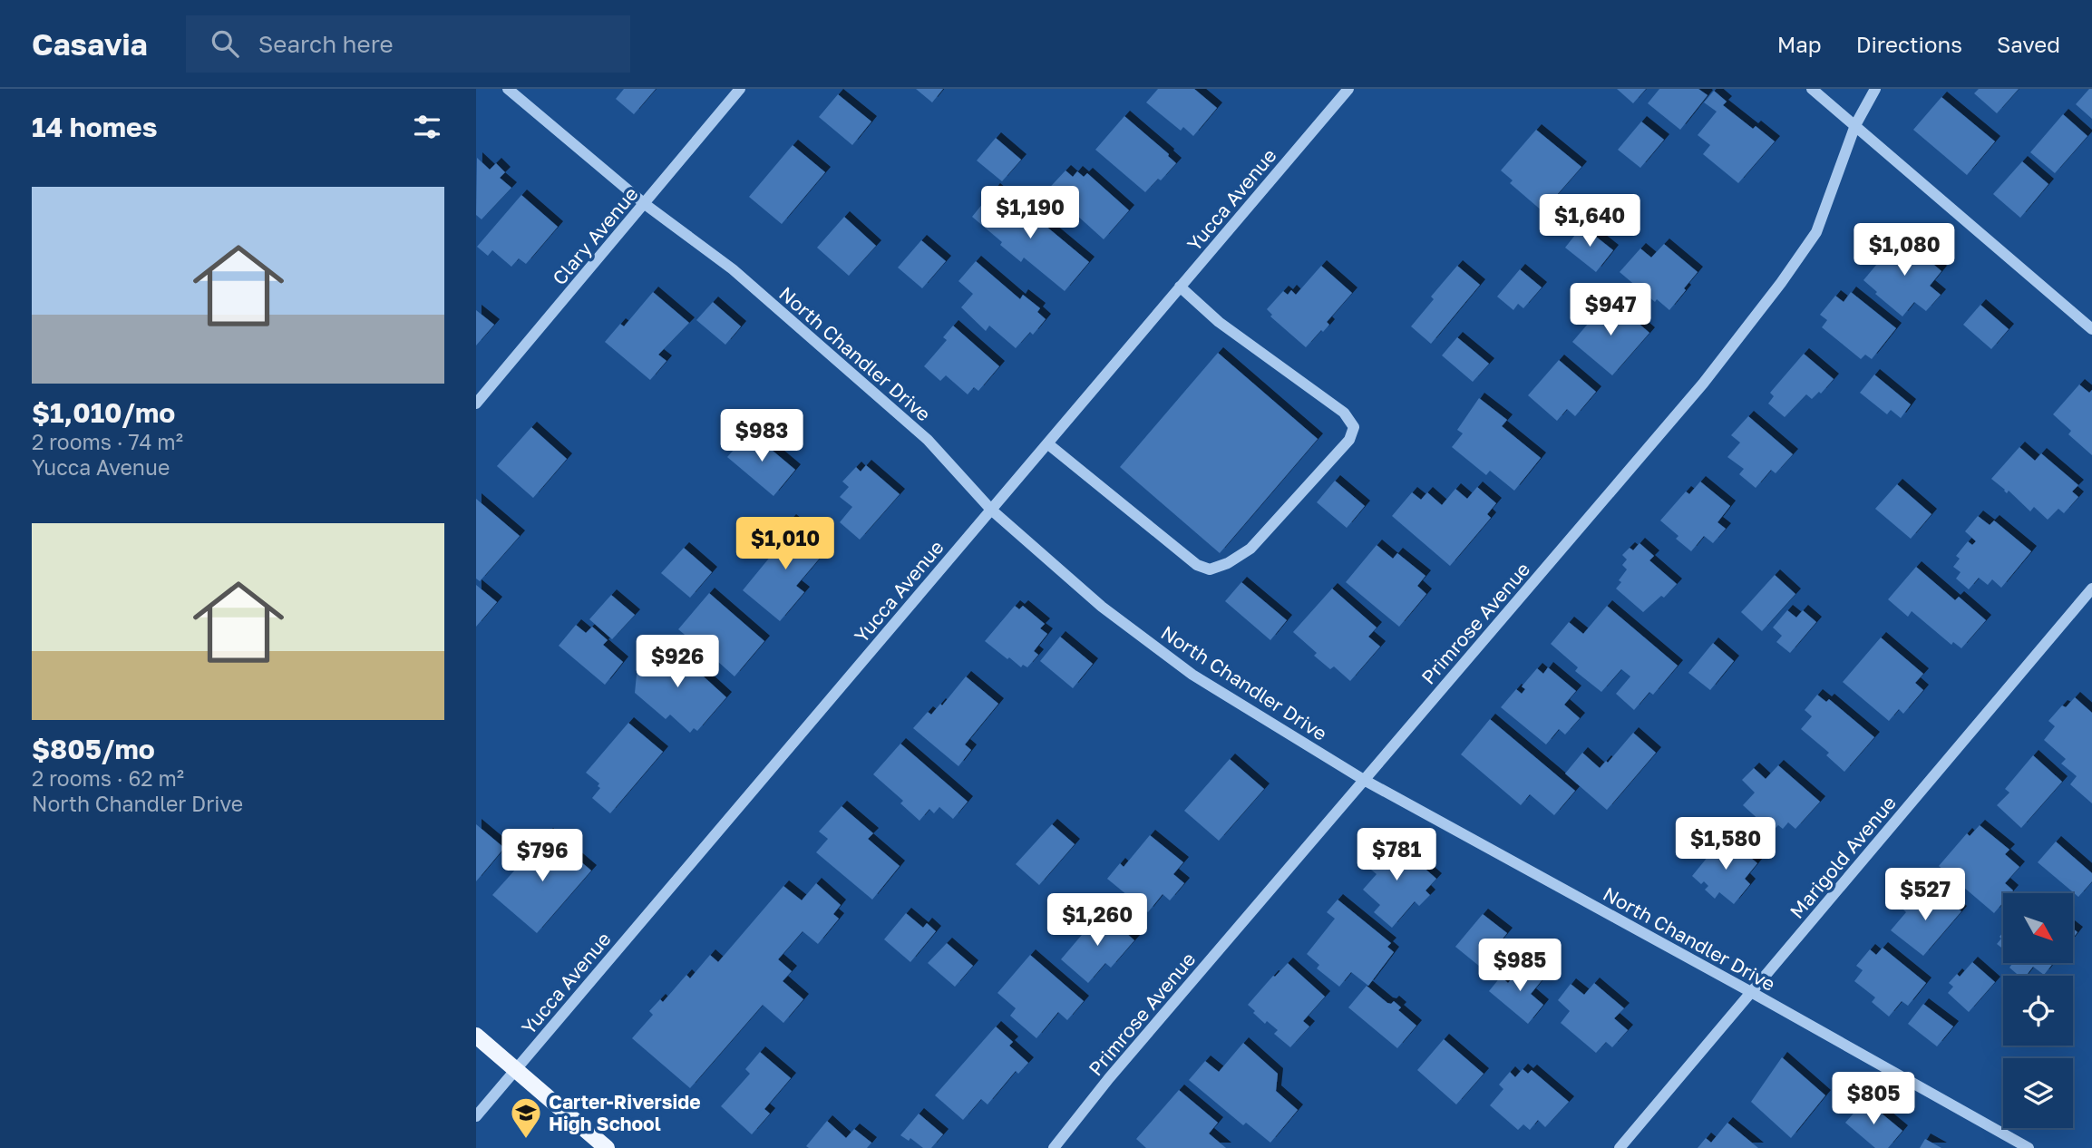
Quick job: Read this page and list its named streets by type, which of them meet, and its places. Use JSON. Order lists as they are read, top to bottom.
{
  "streets": {
    "street": [
      "Yucca Avenue",
      "Clary Avenue",
      "North Chandler Drive",
      "Primrose Avenue",
      "Marigold Avenue"
    ]
  },
  "crossings": [
    ["Yucca Avenue", "North Chandler Drive"],
    ["Clary Avenue", "North Chandler Drive"],
    ["North Chandler Drive", "Primrose Avenue"],
    ["North Chandler Drive", "Marigold Avenue"]
  ],
  "places": {
    "school or university": ["Carter-Riverside High School"]
  },
  "north": "bottom right",
  "page": {
    "header": "Casavia",
    "search": "Search here",
    "nav": ["Map", "Directions", "Saved"],
    "heading": "14 homes",
    "list": [
      {
        "name": "$1,010/mo",
        "note": "2 rooms · 74 m² · Yucca Avenue"
      },
      {
        "name": "$805/mo",
        "note": "2 rooms · 62 m² · North Chandler Drive"
      }
    ],
    "price": [
      "$1,190",
      "$1,640",
      "$1,080",
      "$947",
      "$983",
      "$1,010",
      "$926",
      "$1,580",
      "$781",
      "$796",
      "$527",
      "$1,260",
      "$985",
      "$805"
    ]
  }
}
